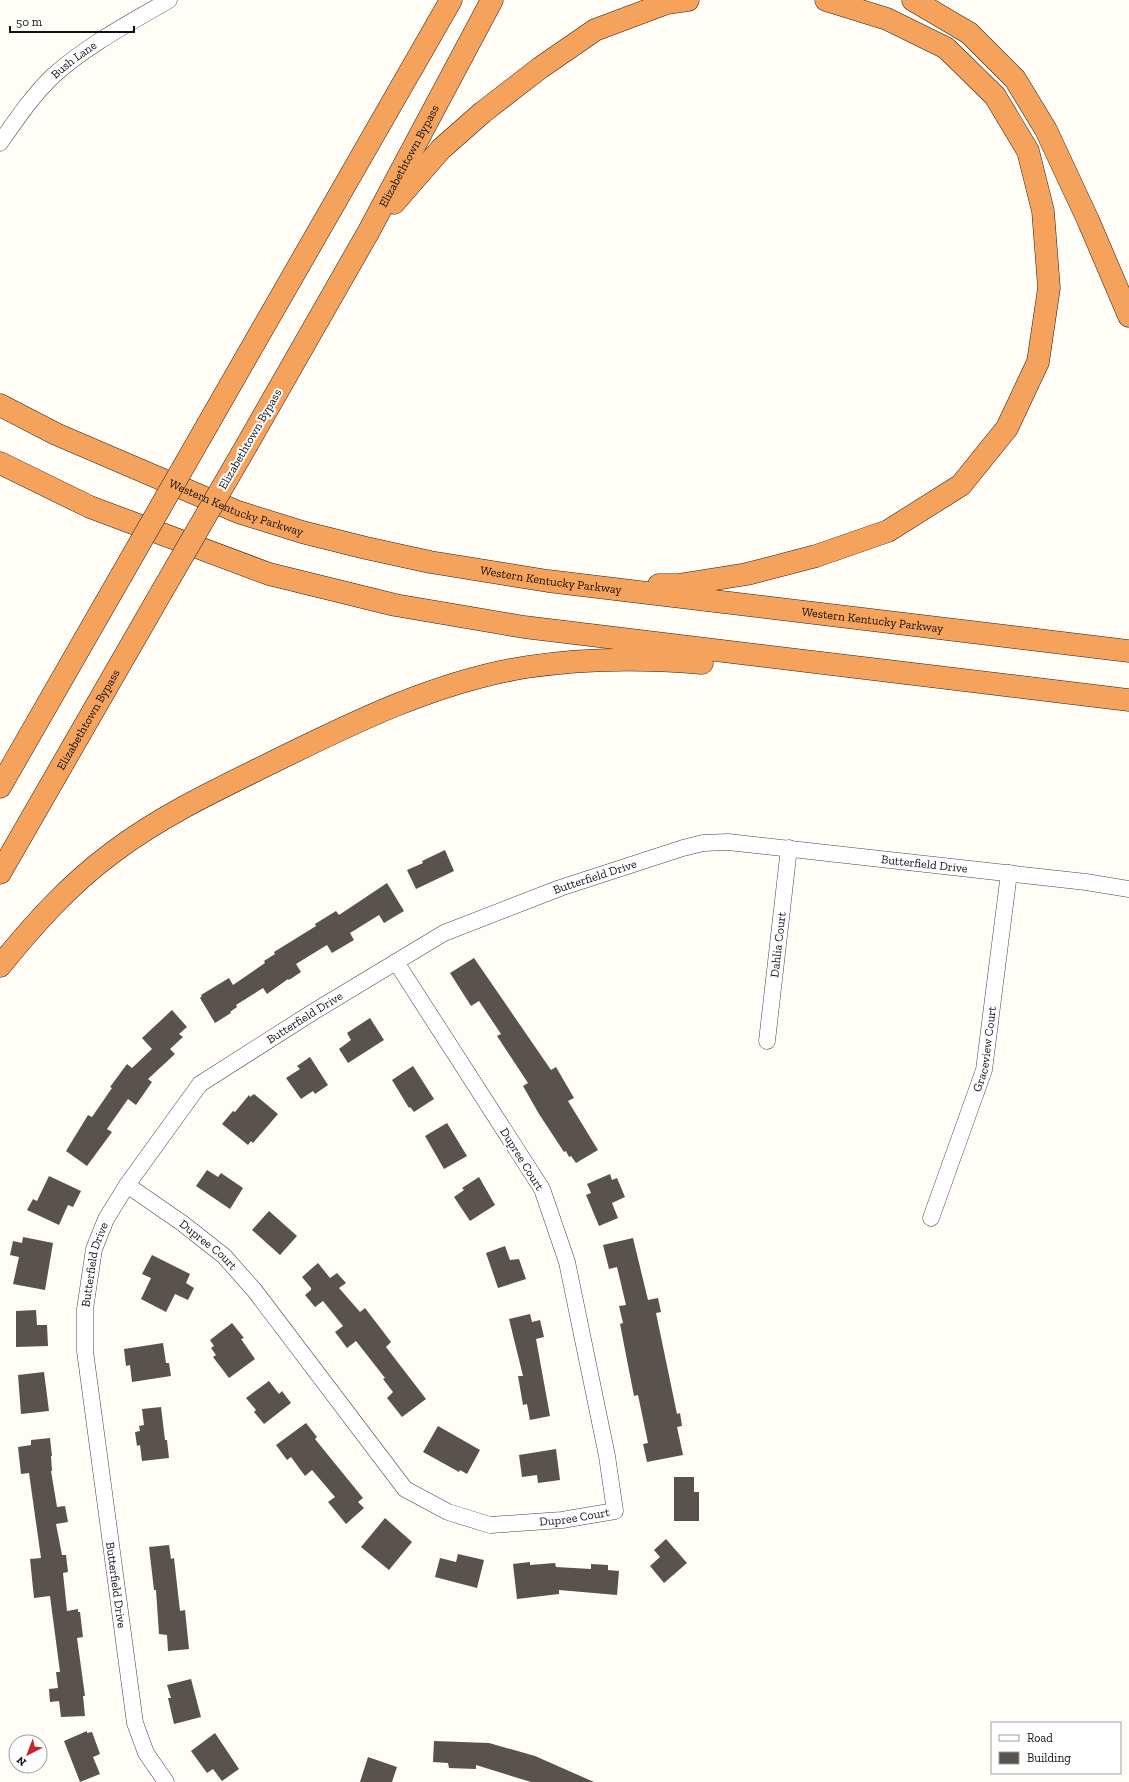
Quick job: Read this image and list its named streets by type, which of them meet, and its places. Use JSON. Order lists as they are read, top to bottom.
{
  "streets": {
    "highway": ["Elizabethtown Bypass", "Western Kentucky Parkway"],
    "street": [
      "Bush Lane",
      "Butterfield Drive",
      "Dahlia Court",
      "Graceview Court",
      "Dupree Court"
    ]
  },
  "crossings": [
    ["Butterfield Drive", "Dahlia Court"],
    ["Butterfield Drive", "Graceview Court"],
    ["Butterfield Drive", "Dupree Court"]
  ],
  "legend": ["Road", "Building"],
  "scale_bar": "50 m",
  "north": "bottom left"
}
